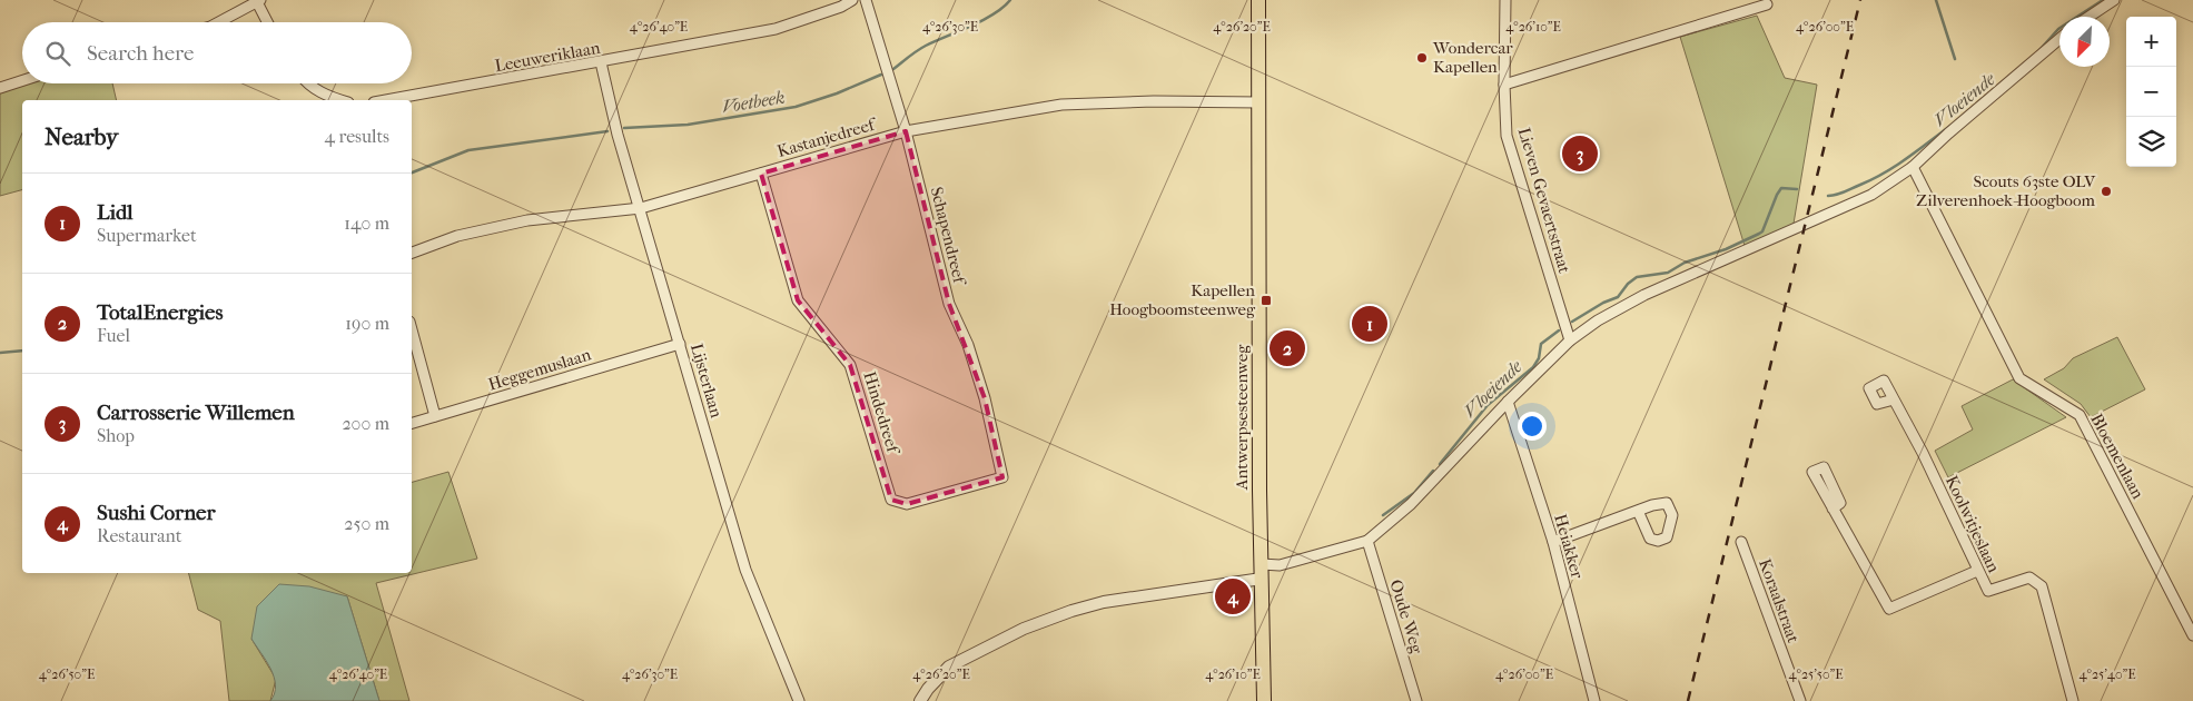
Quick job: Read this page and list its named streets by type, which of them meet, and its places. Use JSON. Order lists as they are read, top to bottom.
{
  "streets": {
    "main road": ["Antwerpsesteenweg"],
    "street": [
      "Leeuweriklaan",
      "Kastanjedreef",
      "Lieven Gevaertstraat",
      "Schapendreef",
      "Heggemuslaan",
      "Lijsterlaan",
      "Hindedreef",
      "Bloemenlaan",
      "Koolwitjeslaan",
      "Heiakker",
      "Koraalstraat",
      "Oude Weg"
    ]
  },
  "crossings": [
    ["Leeuweriklaan", "Lijsterlaan"],
    ["Kastanjedreef", "Schapendreef"],
    ["Kastanjedreef", "Lijsterlaan"],
    ["Kastanjedreef", "Hindedreef"],
    ["Kastanjedreef", "Antwerpsesteenweg"],
    ["Schapendreef", "Hindedreef"],
    ["Heggemuslaan", "Lijsterlaan"]
  ],
  "water": ["Vloeiende", "Voetbeek"],
  "places": {
    "other": ["Wondercar Kapellen", "Scouts 63ste OLV Zilverenhoek-Hoogboom"],
    "transit": ["Kapellen Hoogboomsteenweg"]
  },
  "north": "bottom left",
  "page": {
    "map_buttons": ["+", "−"],
    "search": "Search here",
    "heading": ["Nearby", "4 results"],
    "pins": [
      "3",
      "1",
      "2",
      "4"
    ],
    "list": [
      {
        "mark": "1",
        "name": "Lidl",
        "note": "Supermarket",
        "value": "140 m"
      },
      {
        "mark": "2",
        "name": "TotalEnergies",
        "note": "Fuel",
        "value": "190 m"
      },
      {
        "mark": "3",
        "name": "Carrosserie Willemen",
        "note": "Shop",
        "value": "200 m"
      },
      {
        "mark": "4",
        "name": "Sushi Corner",
        "note": "Restaurant",
        "value": "250 m"
      }
    ]
  },
  "coordinates": [
    "4°26'30\"E",
    "4°26'40\"E",
    "4°26'20\"E",
    "4°26'10\"E",
    "4°26'00\"E",
    "4°26'50\"E",
    "4°25'50\"E",
    "4°25'40\"E"
  ]
}
